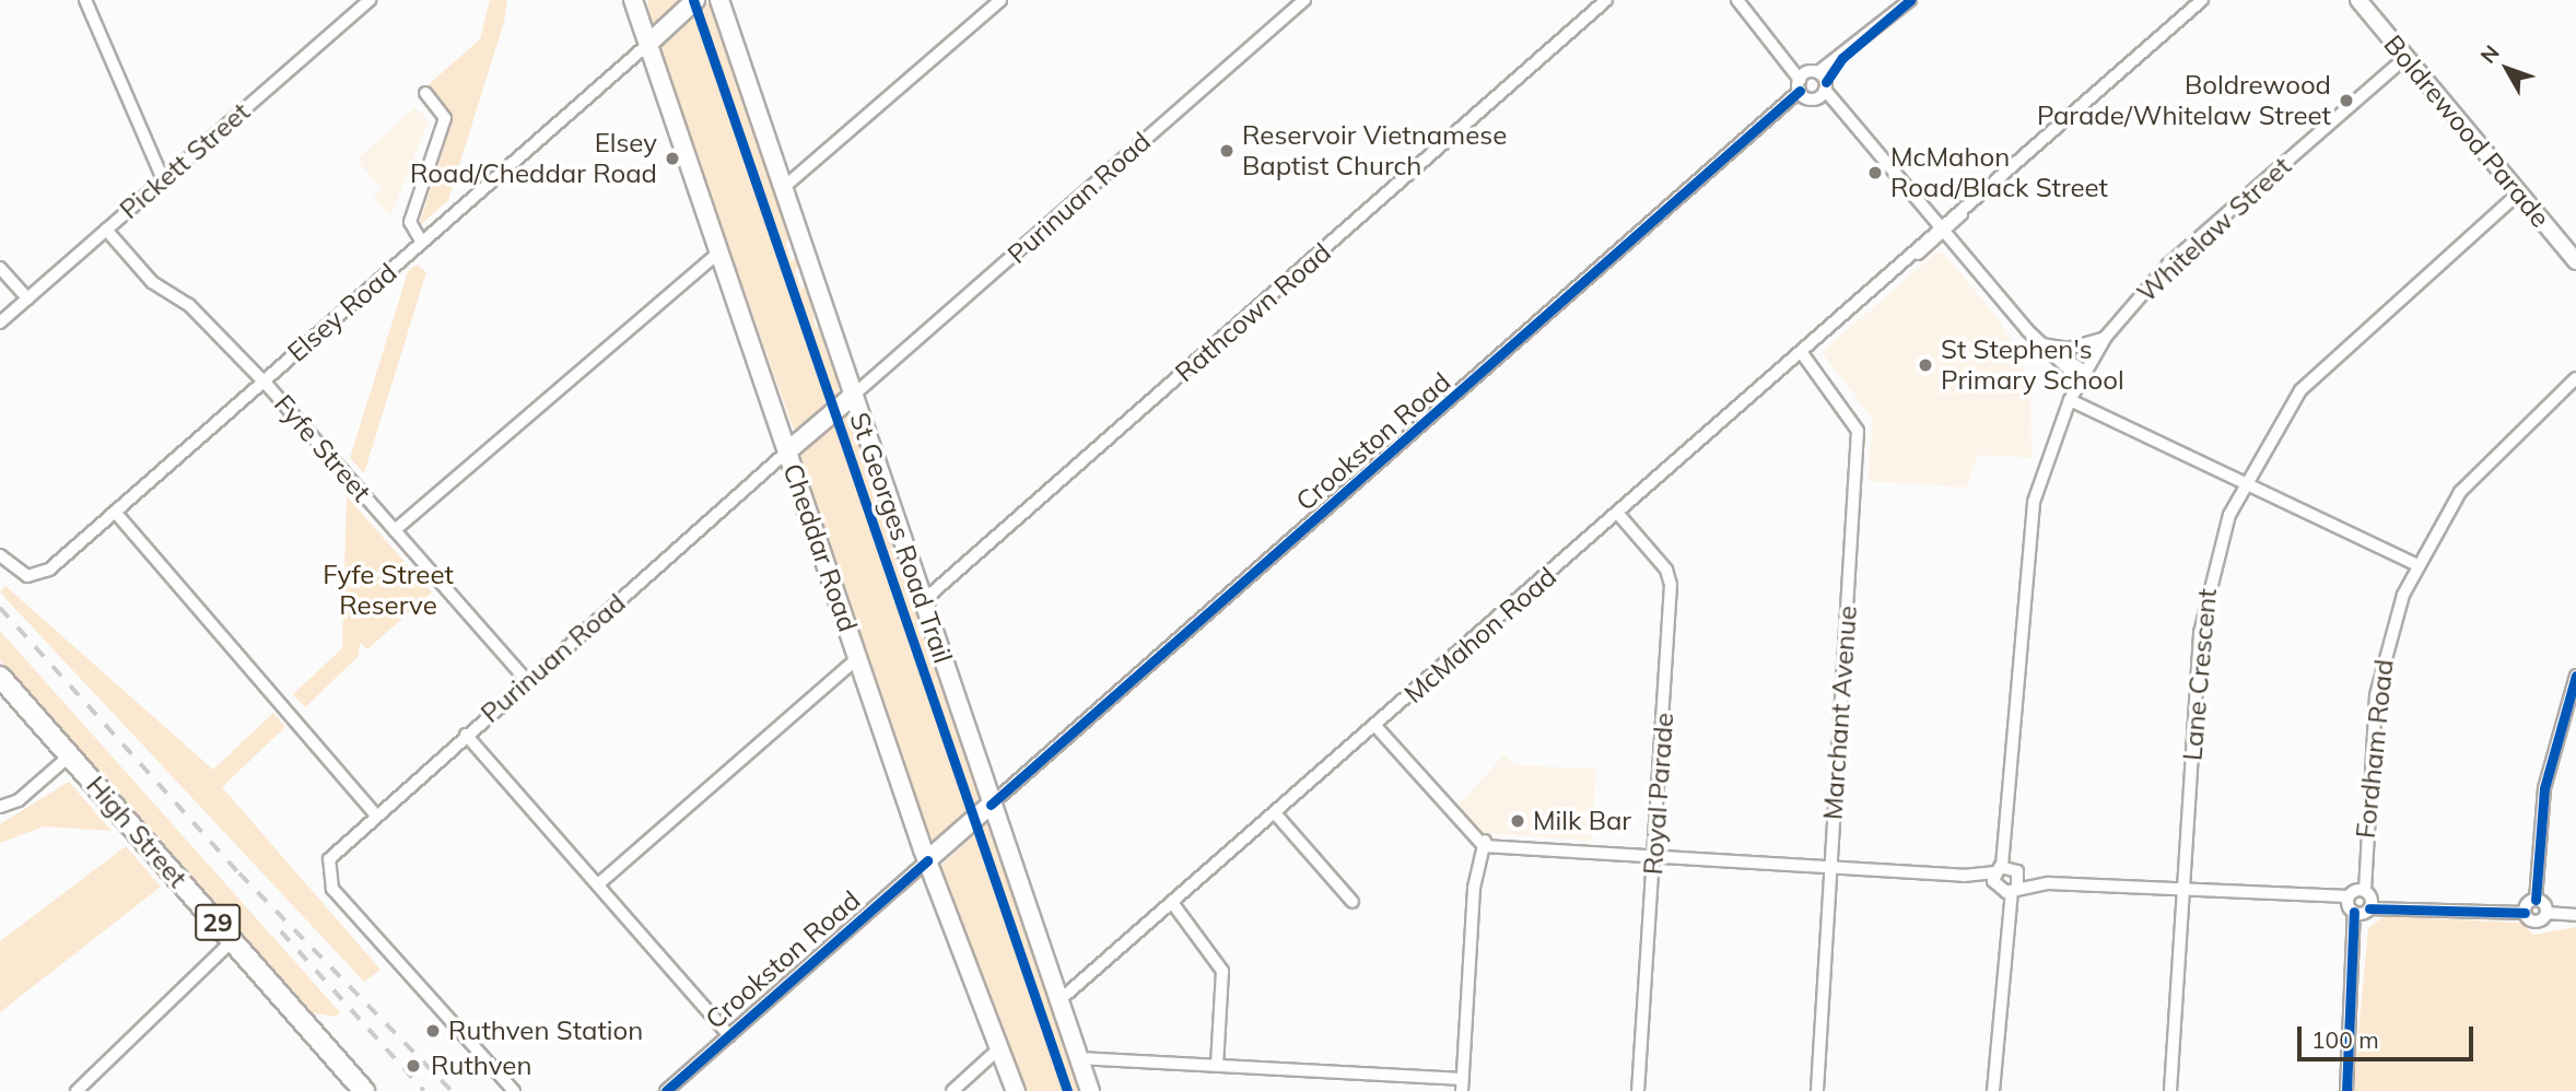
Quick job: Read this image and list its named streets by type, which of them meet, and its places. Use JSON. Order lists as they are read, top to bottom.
{
  "streets": {
    "main road": ["Cheddar Road", "High Street", "29"],
    "street": [
      "Boldrewood Parade",
      "Pickett Street",
      "Purinuan Road",
      "Whitelaw Street",
      "Elsey Road",
      "Rathcown Road",
      "Crookston Road",
      "Fyfe Street",
      "McMahon Road",
      "Lane Crescent",
      "Marchant Avenue",
      "Fordham Road",
      "Royal Parade"
    ],
    "cycle path": ["St Georges Road Trail"]
  },
  "crossings": [
    ["Boldrewood Parade", "Whitelaw Street"],
    ["Boldrewood Parade", "Lane Crescent"],
    ["Pickett Street", "Fyfe Street"],
    ["Purinuan Road", "Fyfe Street"],
    ["Purinuan Road", "Cheddar Road"],
    ["Elsey Road", "Fyfe Street"],
    ["Elsey Road", "Cheddar Road"],
    ["Crookston Road", "Cheddar Road"],
    ["McMahon Road", "Marchant Avenue"],
    ["McMahon Road", "Royal Parade"]
  ],
  "parks": ["Fyfe Street Reserve"],
  "places": [
    "Boldrewood Parade/Whitelaw Street",
    "Reservoir Vietnamese Baptist Church",
    "Elsey Road/Cheddar Road",
    "McMahon Road/Black Street",
    "St Stephen's Primary School",
    "Milk Bar",
    "Ruthven Station",
    "Ruthven"
  ],
  "scale_bar": "100 m",
  "north": "top left"
}
